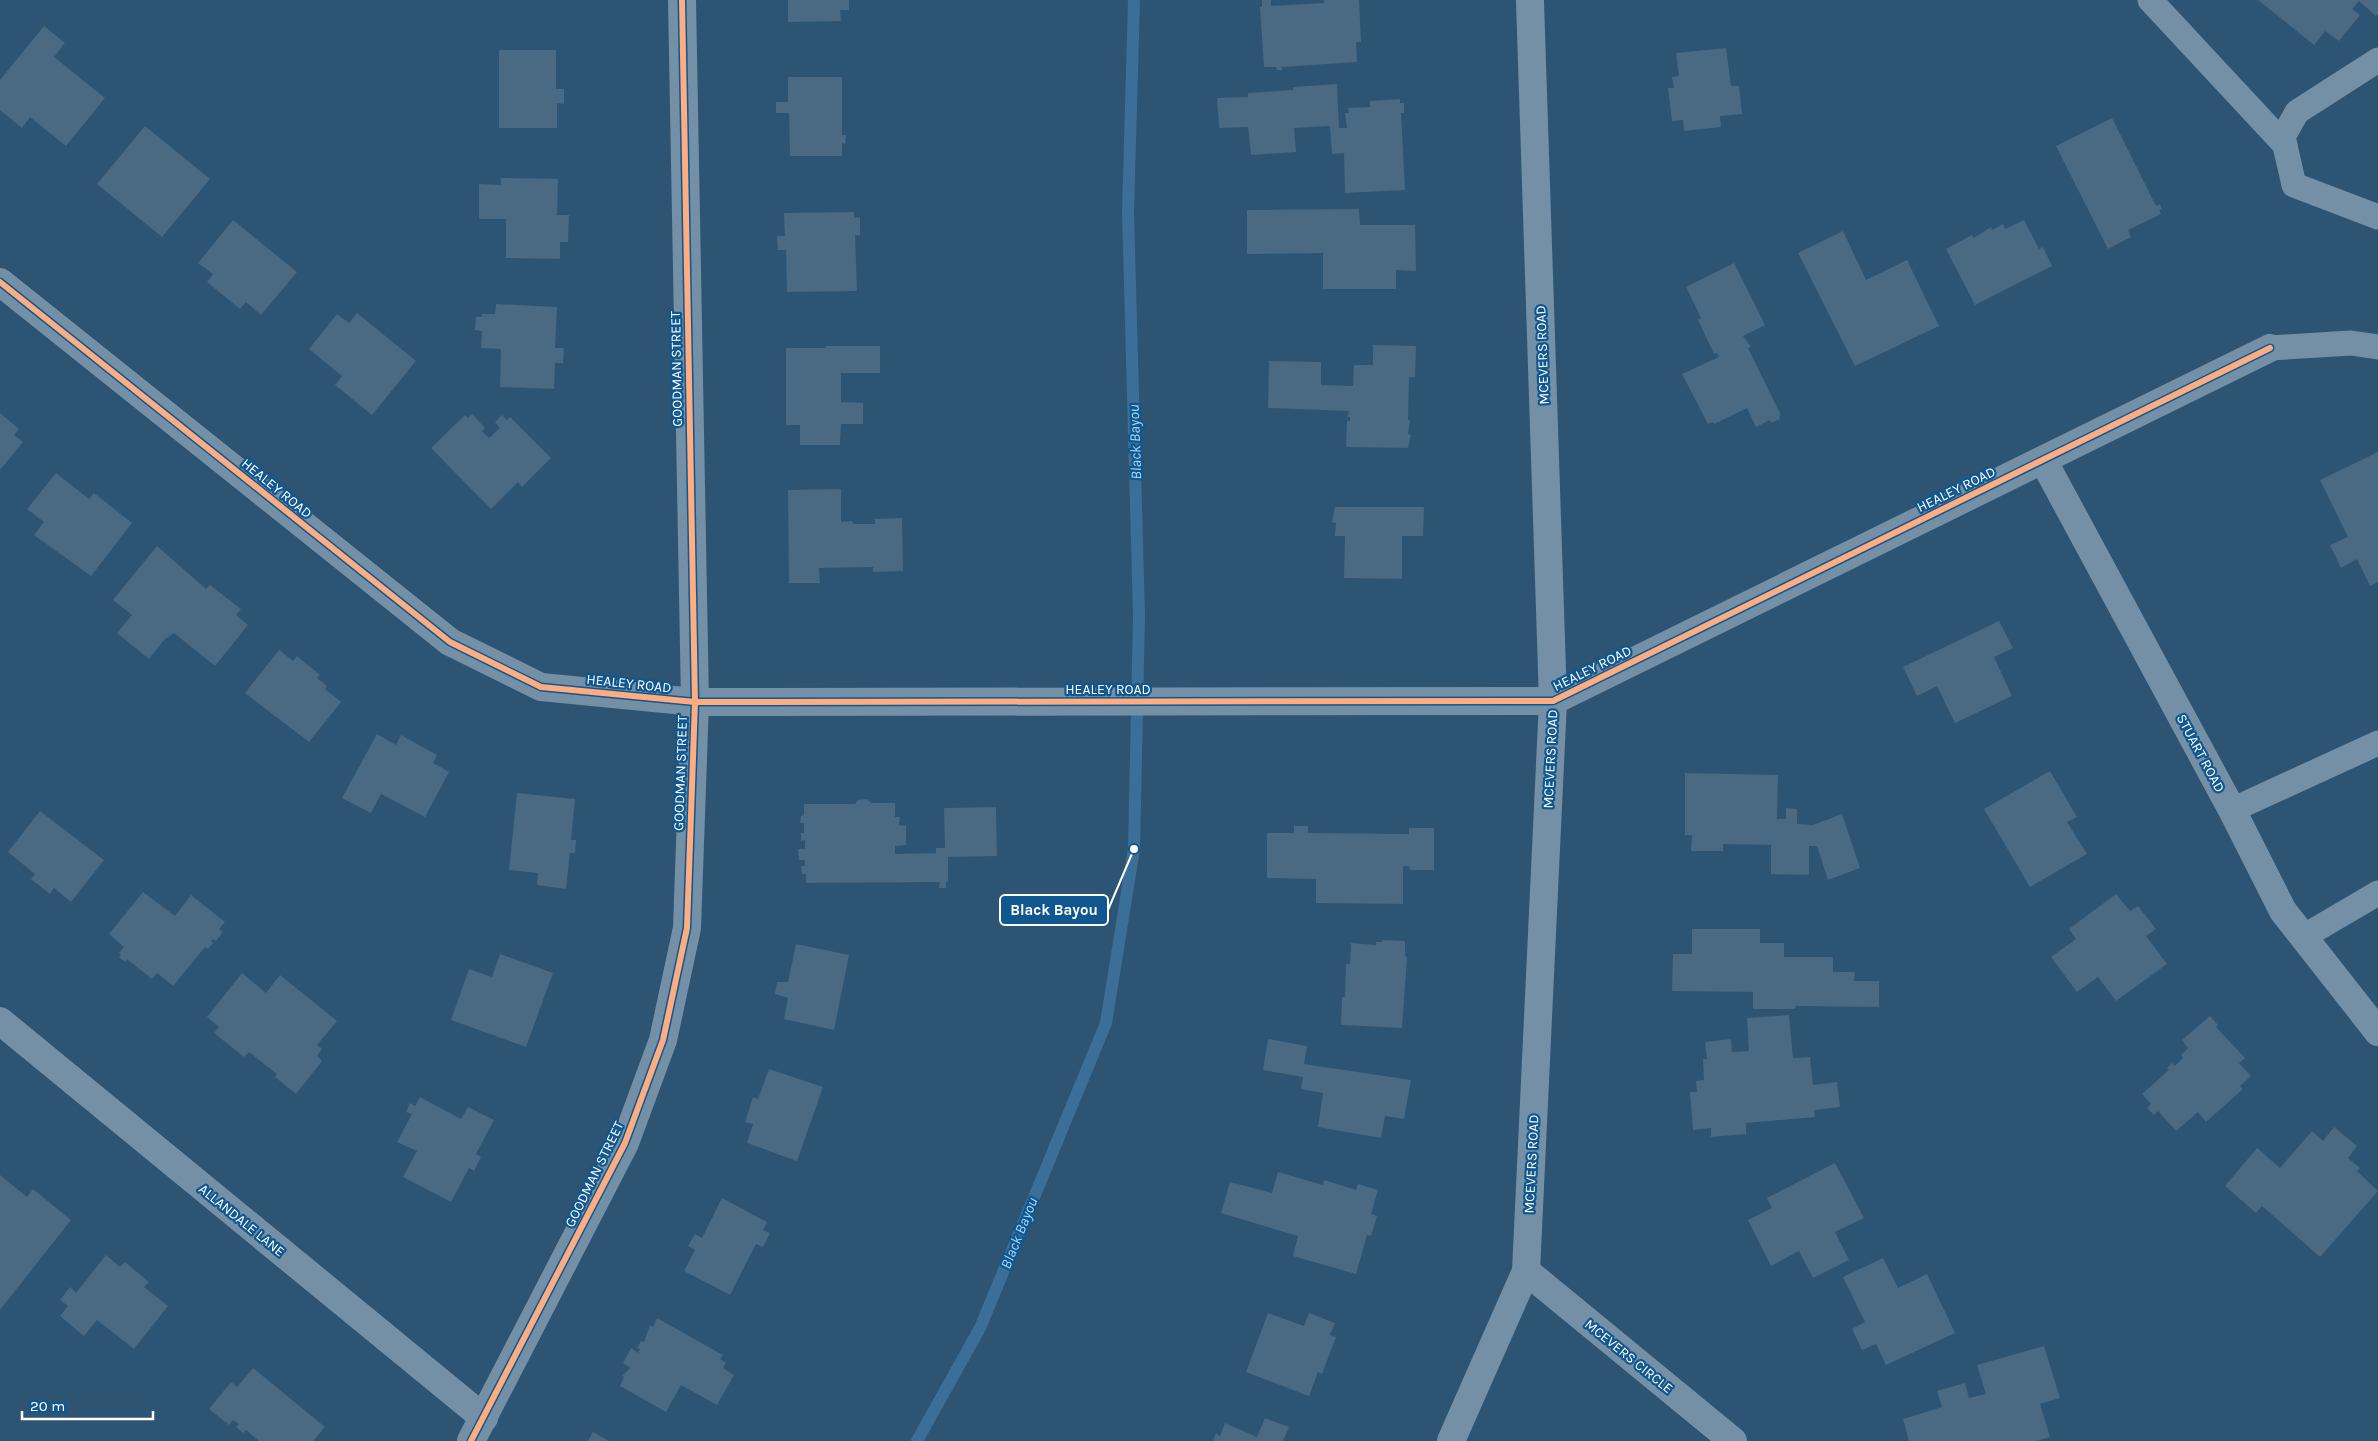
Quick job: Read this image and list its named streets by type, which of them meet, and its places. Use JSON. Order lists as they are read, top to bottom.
{
  "streets": {
    "street": [
      "MCEVERS ROAD",
      "GOODMAN STREET",
      "HEALEY ROAD",
      "STUART ROAD",
      "ALLANDALE LANE",
      "MCEVERS CIRCLE"
    ]
  },
  "crossings": [
    ["MCEVERS ROAD", "HEALEY ROAD"],
    ["MCEVERS ROAD", "MCEVERS CIRCLE"],
    ["GOODMAN STREET", "HEALEY ROAD"],
    ["GOODMAN STREET", "ALLANDALE LANE"],
    ["HEALEY ROAD", "STUART ROAD"]
  ],
  "water": ["Black Bayou"],
  "places": ["Black Bayou"],
  "scale_bar": "20 m"
}
